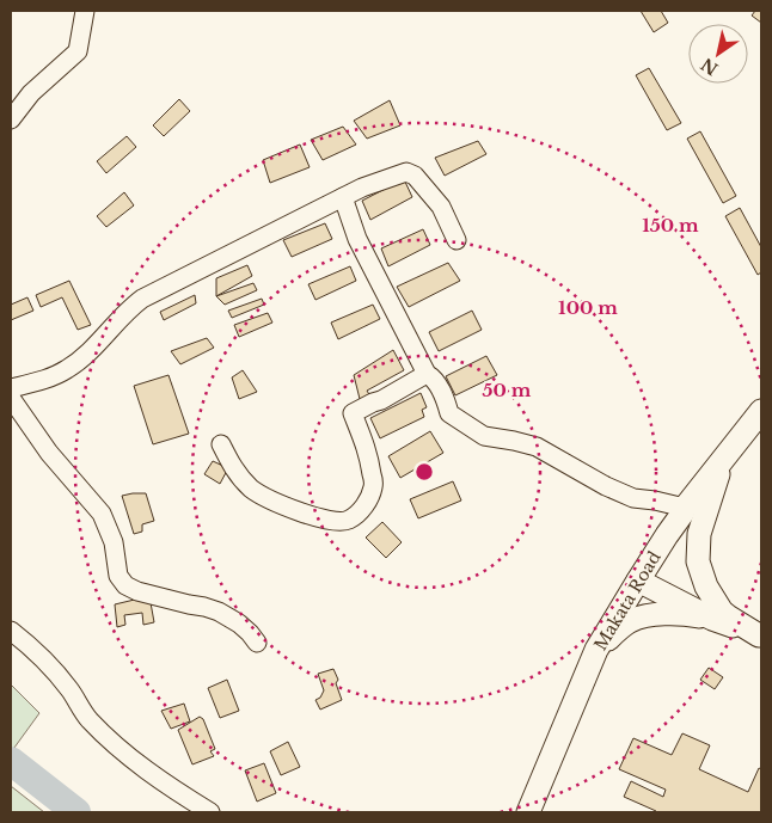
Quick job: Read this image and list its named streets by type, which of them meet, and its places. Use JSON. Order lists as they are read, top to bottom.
{
  "streets": {
    "main road": ["Makata Road"]
  },
  "north": "bottom left",
  "rings": ["150 m", "100 m", "50 m"]
}
